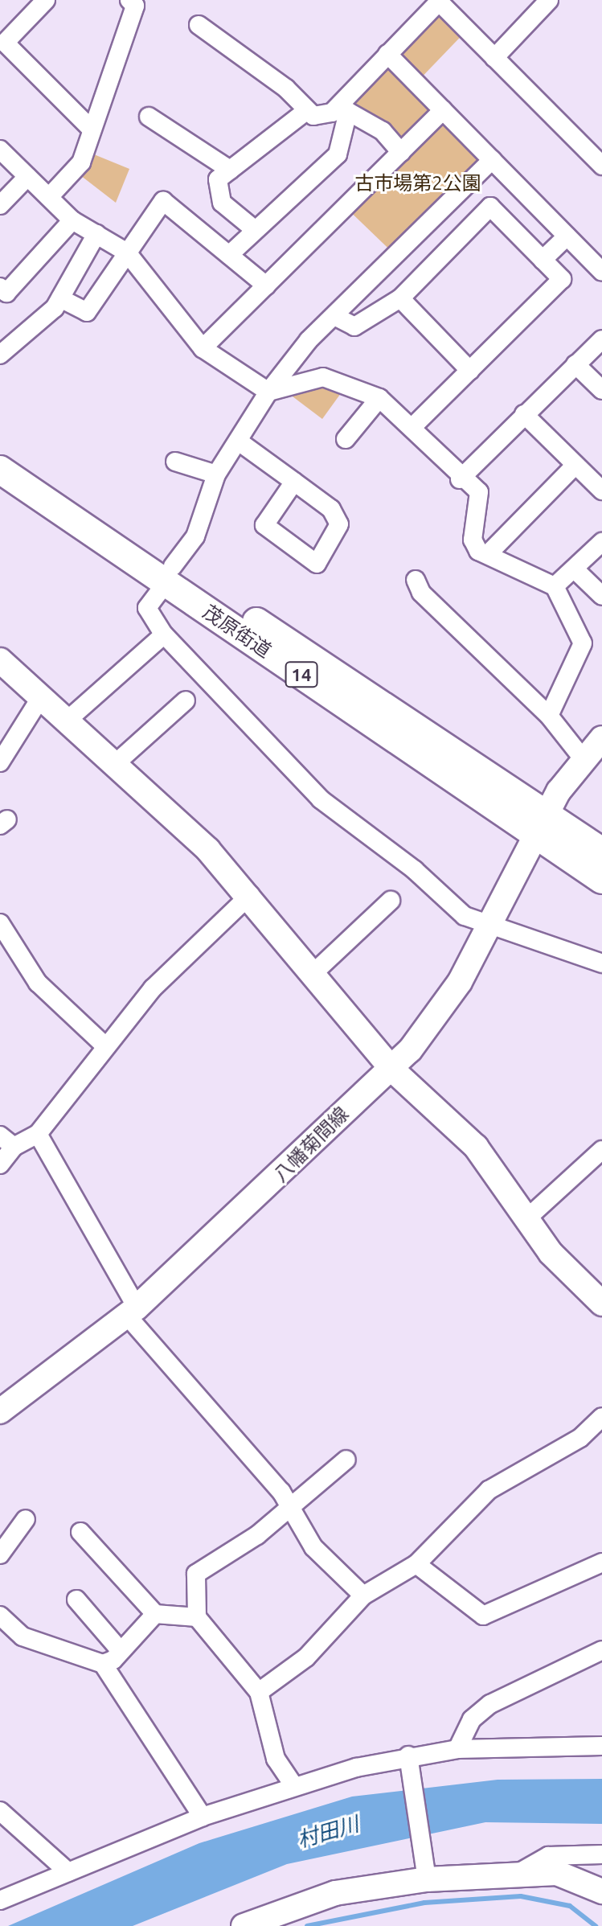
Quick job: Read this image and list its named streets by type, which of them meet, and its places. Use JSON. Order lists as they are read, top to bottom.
{
  "streets": {
    "main road": ["茂原街道", "14"],
    "street": ["八幡菊間線"]
  },
  "crossings": [
    ["茂原街道", "八幡菊間線"]
  ],
  "water": ["村田川"],
  "parks": ["古市場第2公園"]
}
